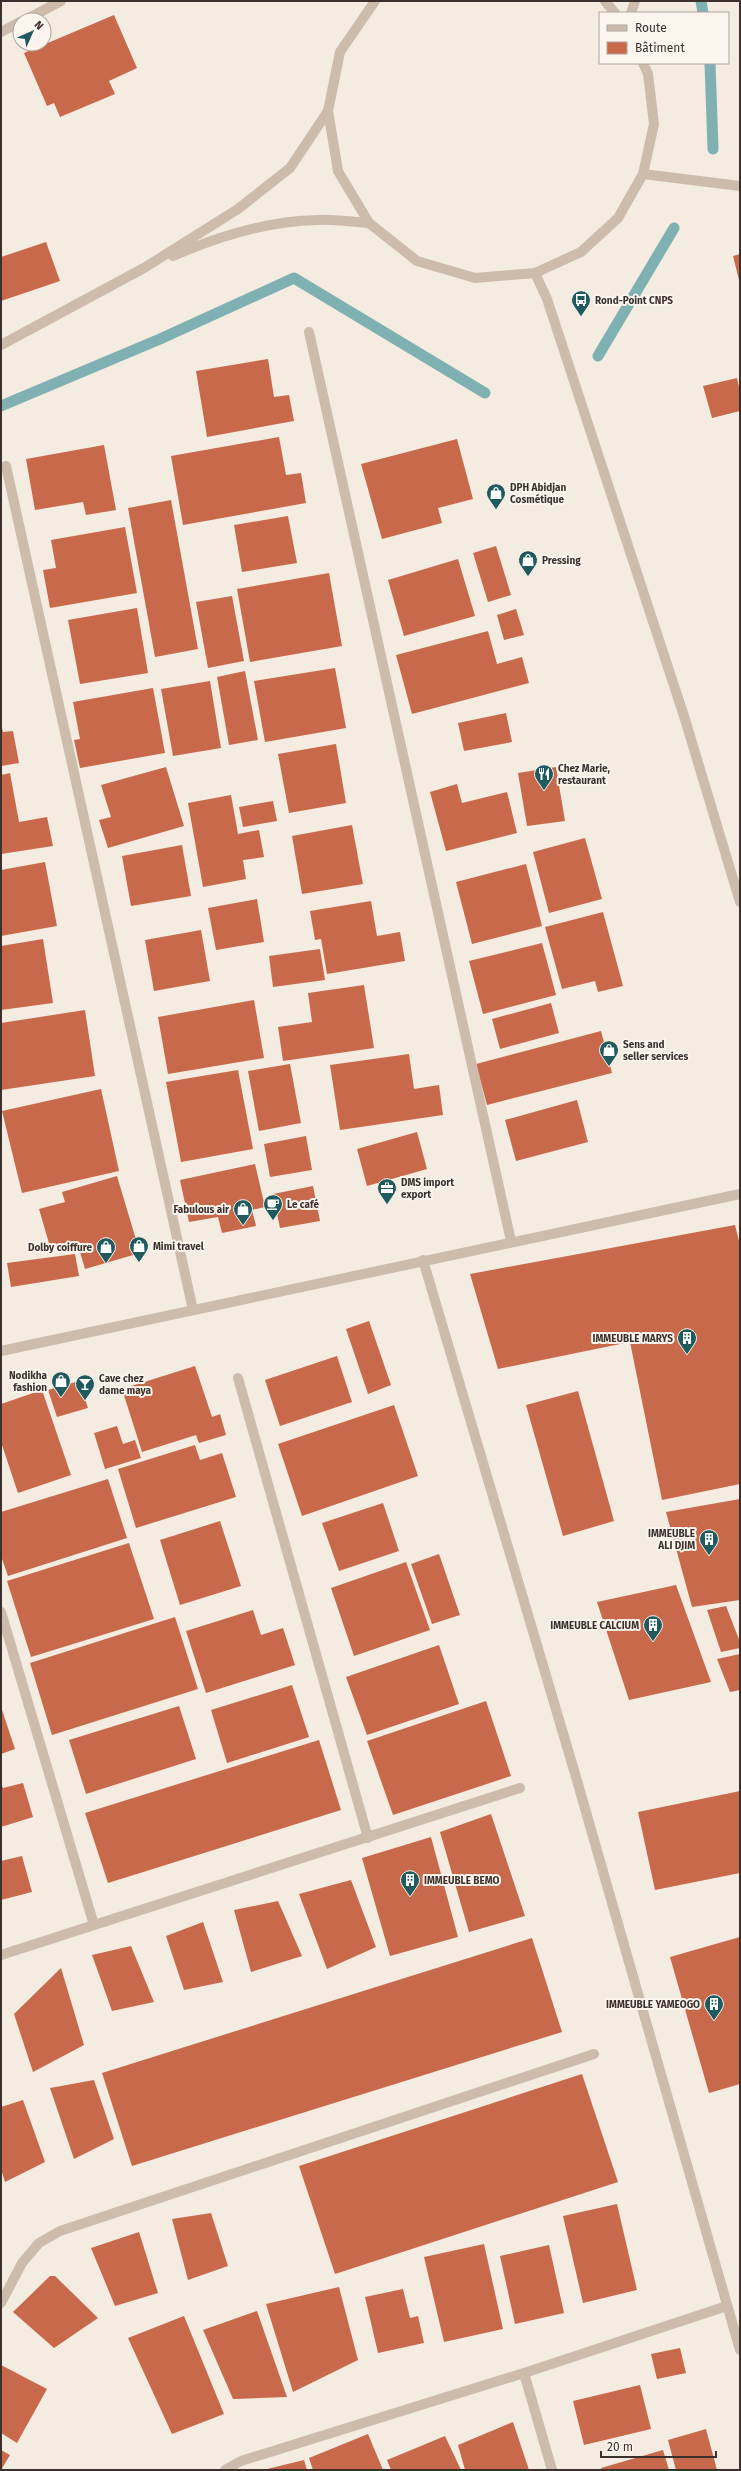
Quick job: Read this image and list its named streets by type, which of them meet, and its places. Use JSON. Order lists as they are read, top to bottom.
{
  "places": {
    "bus stop": ["Rond-Point CNPS"],
    "shop": [
      "DPH Abidjan Cosmétique",
      "Pressing",
      "Sens and seller services",
      "Fabulous air",
      "Mimi travel",
      "Dolby coiffure",
      "Nodikha fashion"
    ],
    "restaurant": ["Chez Marie, restaurant"],
    "office": ["DMS import export"],
    "cafe": ["Le café"],
    "building": [
      "IMMEUBLE MARYS",
      "IMMEUBLE ALI DJIM",
      "IMMEUBLE CALCIUM",
      "IMMEUBLE BEMO",
      "IMMEUBLE YAMEOGO"
    ],
    "bar": ["Cave chez dame maya"]
  },
  "legend": ["Route", "Bâtiment"],
  "scale_bar": "20 m",
  "north": "top right"
}
